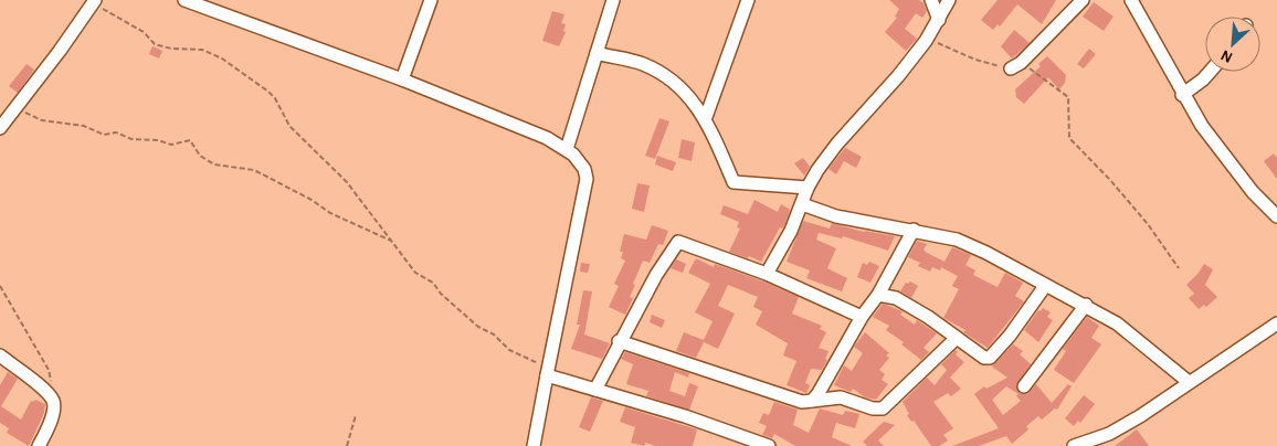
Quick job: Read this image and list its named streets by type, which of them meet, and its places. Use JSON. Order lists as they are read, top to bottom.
{
  "north": "bottom left"
}
